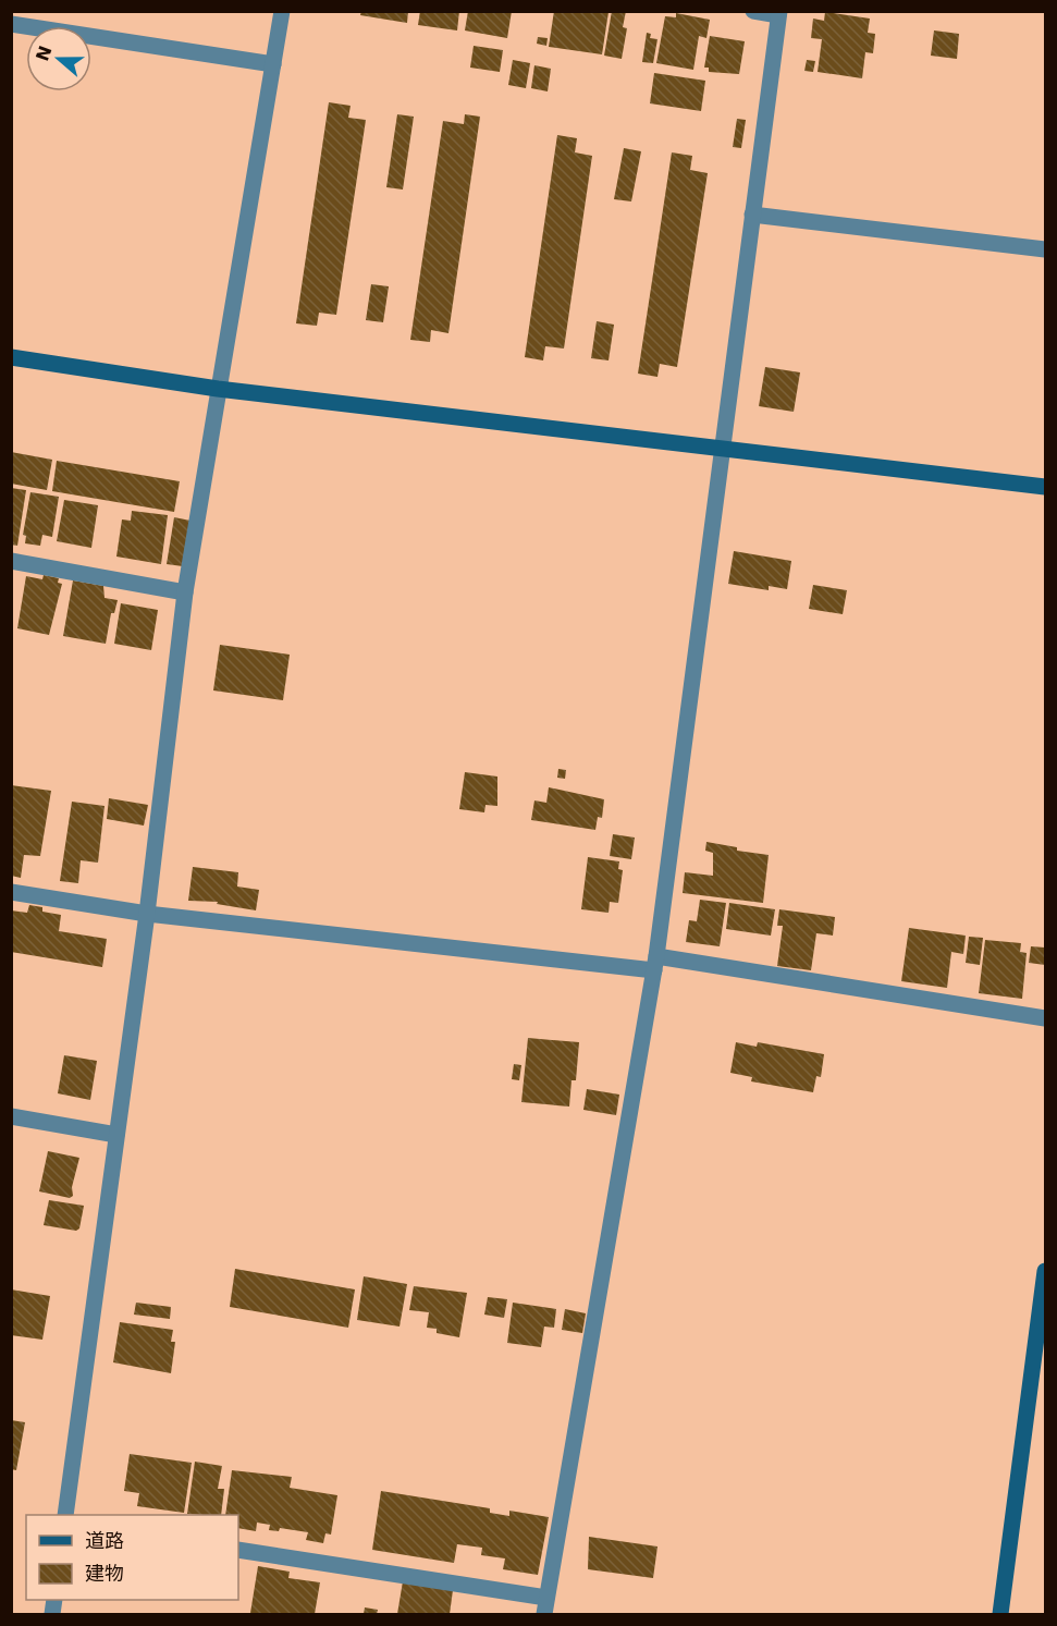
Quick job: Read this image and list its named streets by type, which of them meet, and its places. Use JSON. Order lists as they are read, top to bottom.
{
  "legend": ["道路", "建物"],
  "north": "left"
}
